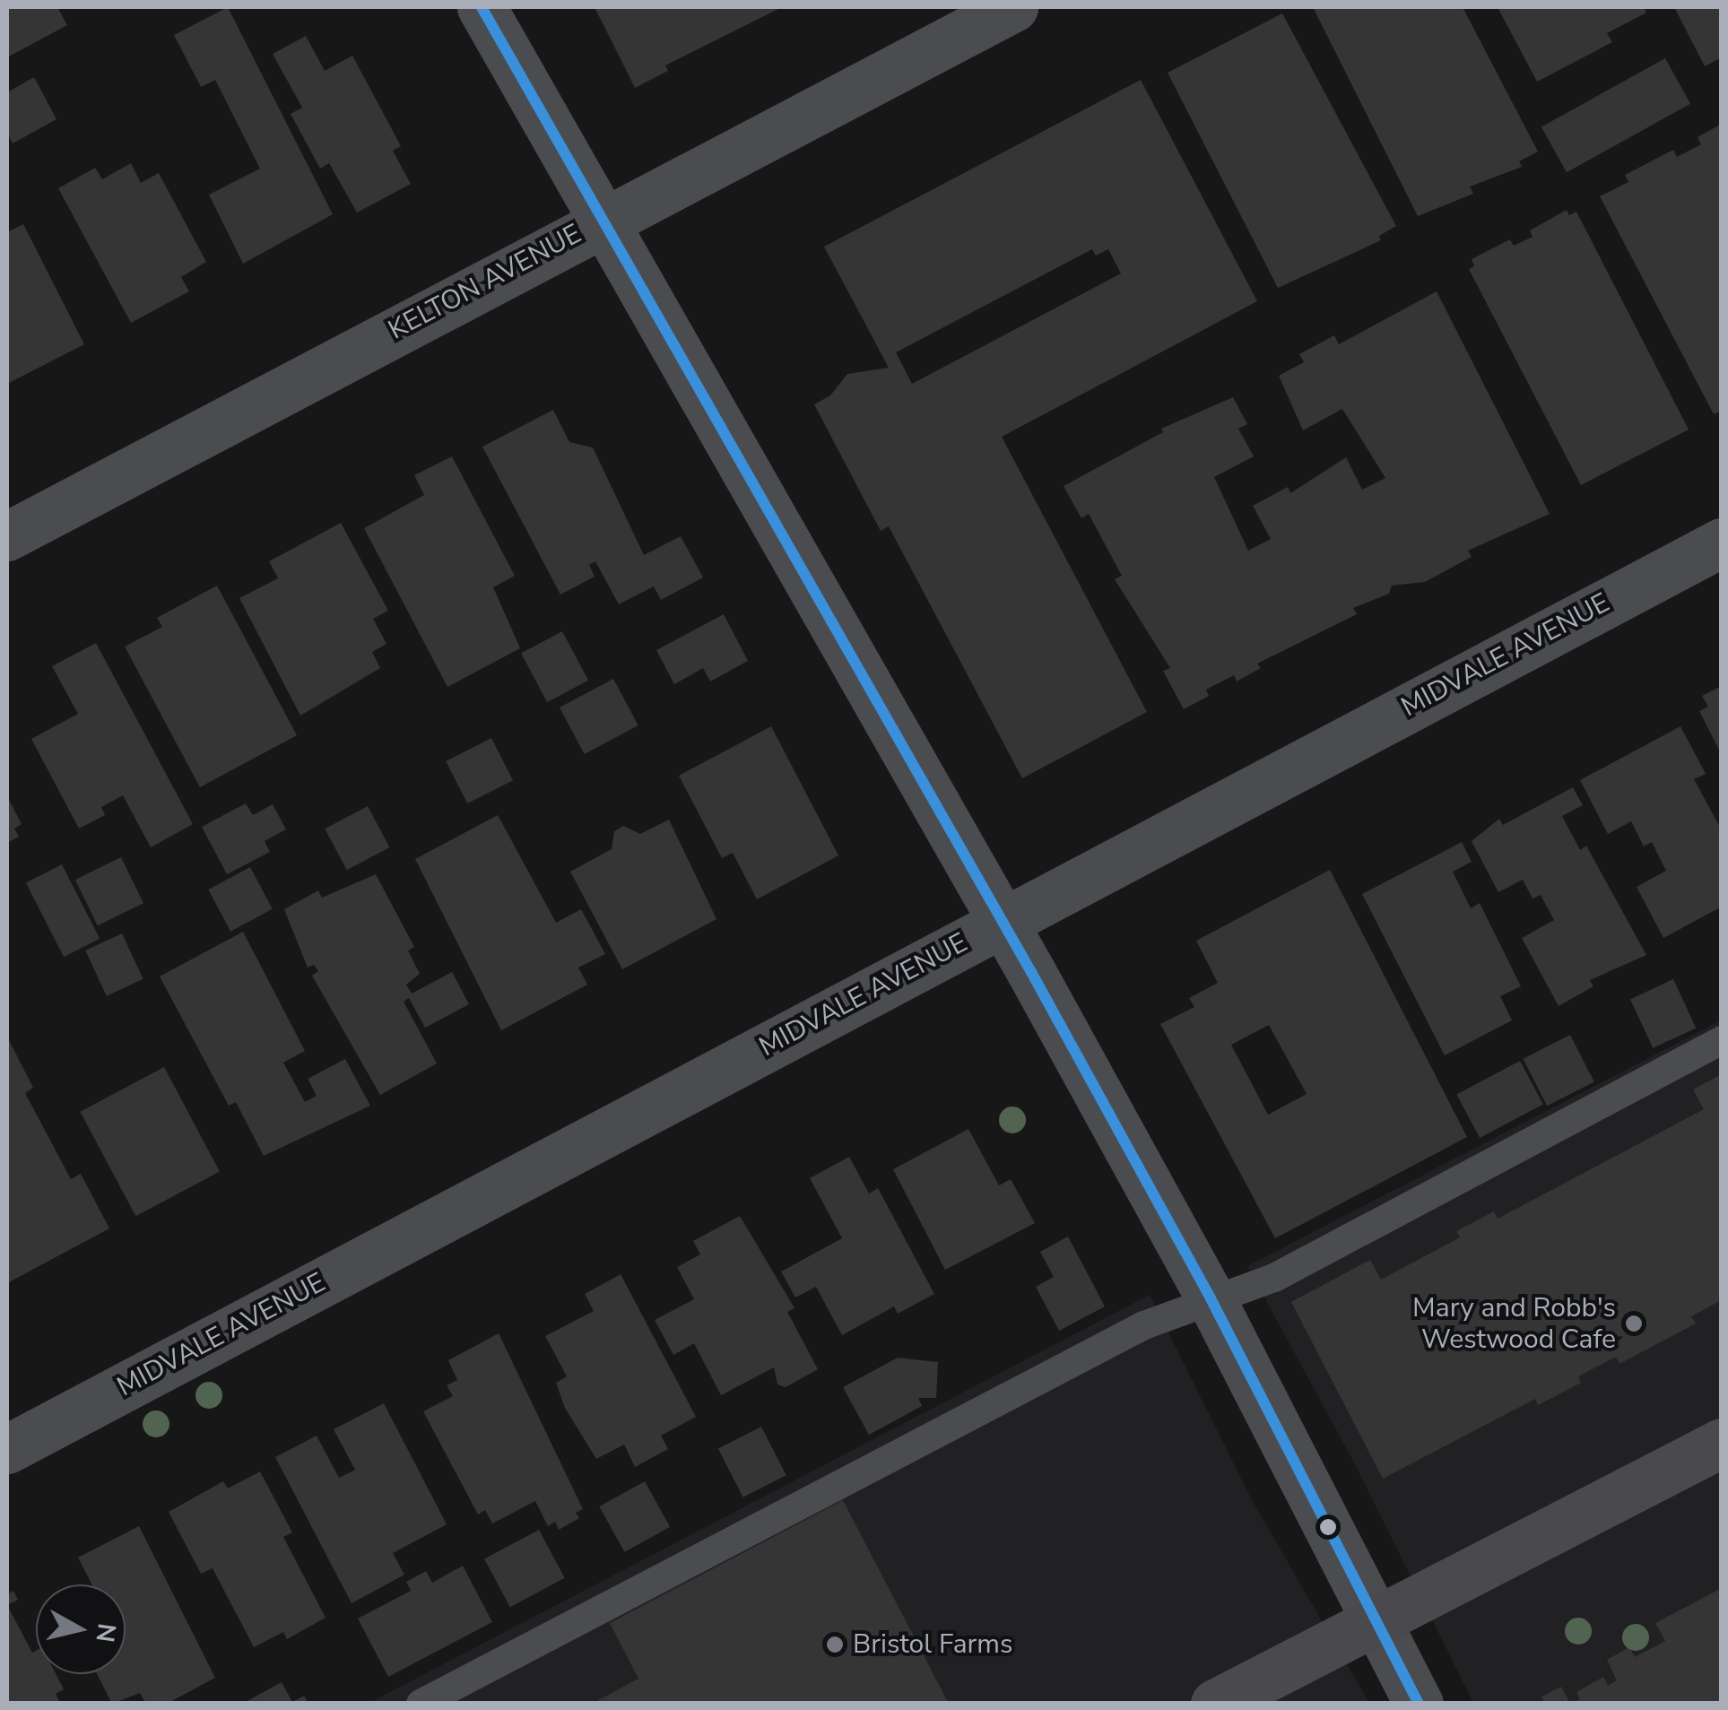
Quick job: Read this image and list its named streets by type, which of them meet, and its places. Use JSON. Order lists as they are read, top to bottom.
{
  "streets": {
    "street": ["KELTON AVENUE", "MIDVALE AVENUE"]
  },
  "places": ["Mary and Robb's Westwood Cafe", "Bristol Farms"],
  "north": "right"
}
